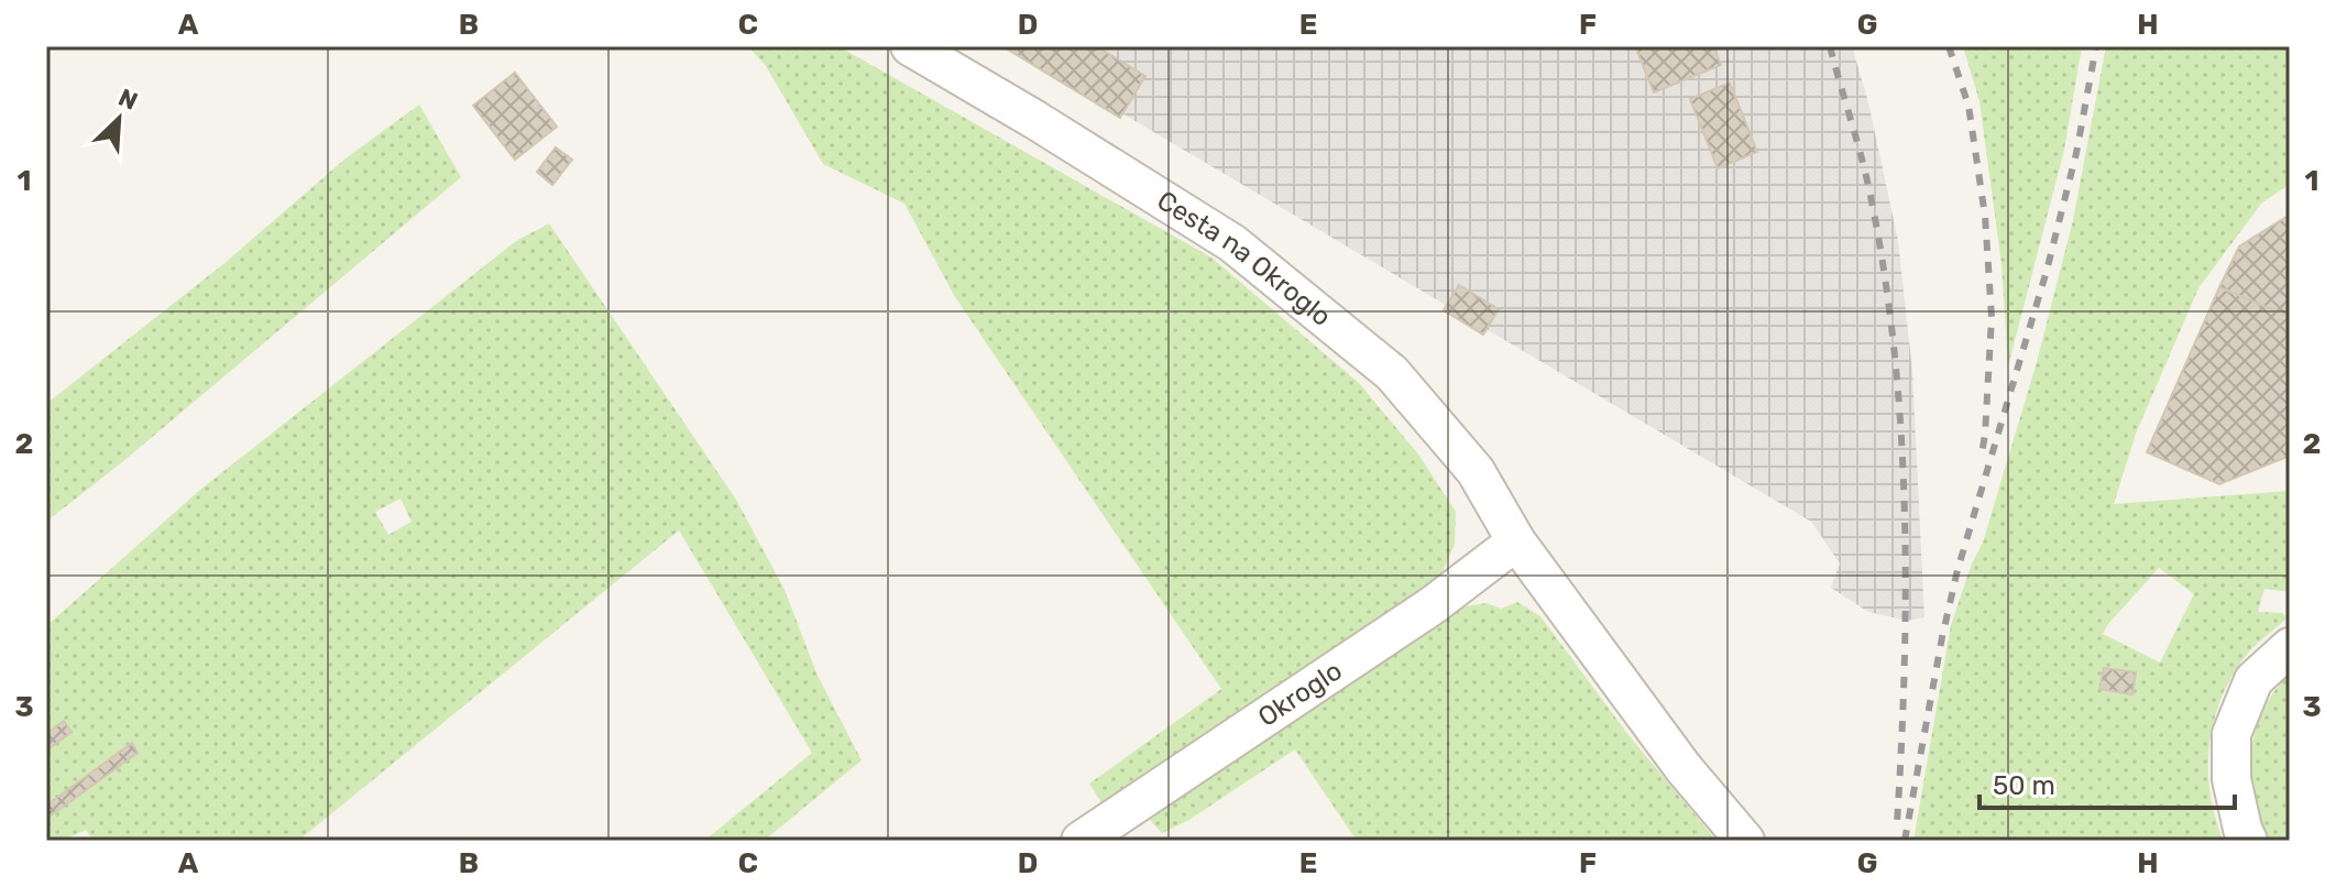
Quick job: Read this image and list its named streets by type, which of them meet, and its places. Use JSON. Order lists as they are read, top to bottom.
{
  "streets": {
    "street": ["Cesta na Okroglo", "Okroglo"]
  },
  "crossings": [
    ["Cesta na Okroglo", "Okroglo"]
  ],
  "scale_bar": "50 m",
  "north": "top right",
  "grid": {
    "columns": [
      "A",
      "B",
      "C",
      "D",
      "E",
      "F",
      "G",
      "H"
    ],
    "rows": ["1", "2", "3"]
  }
}
